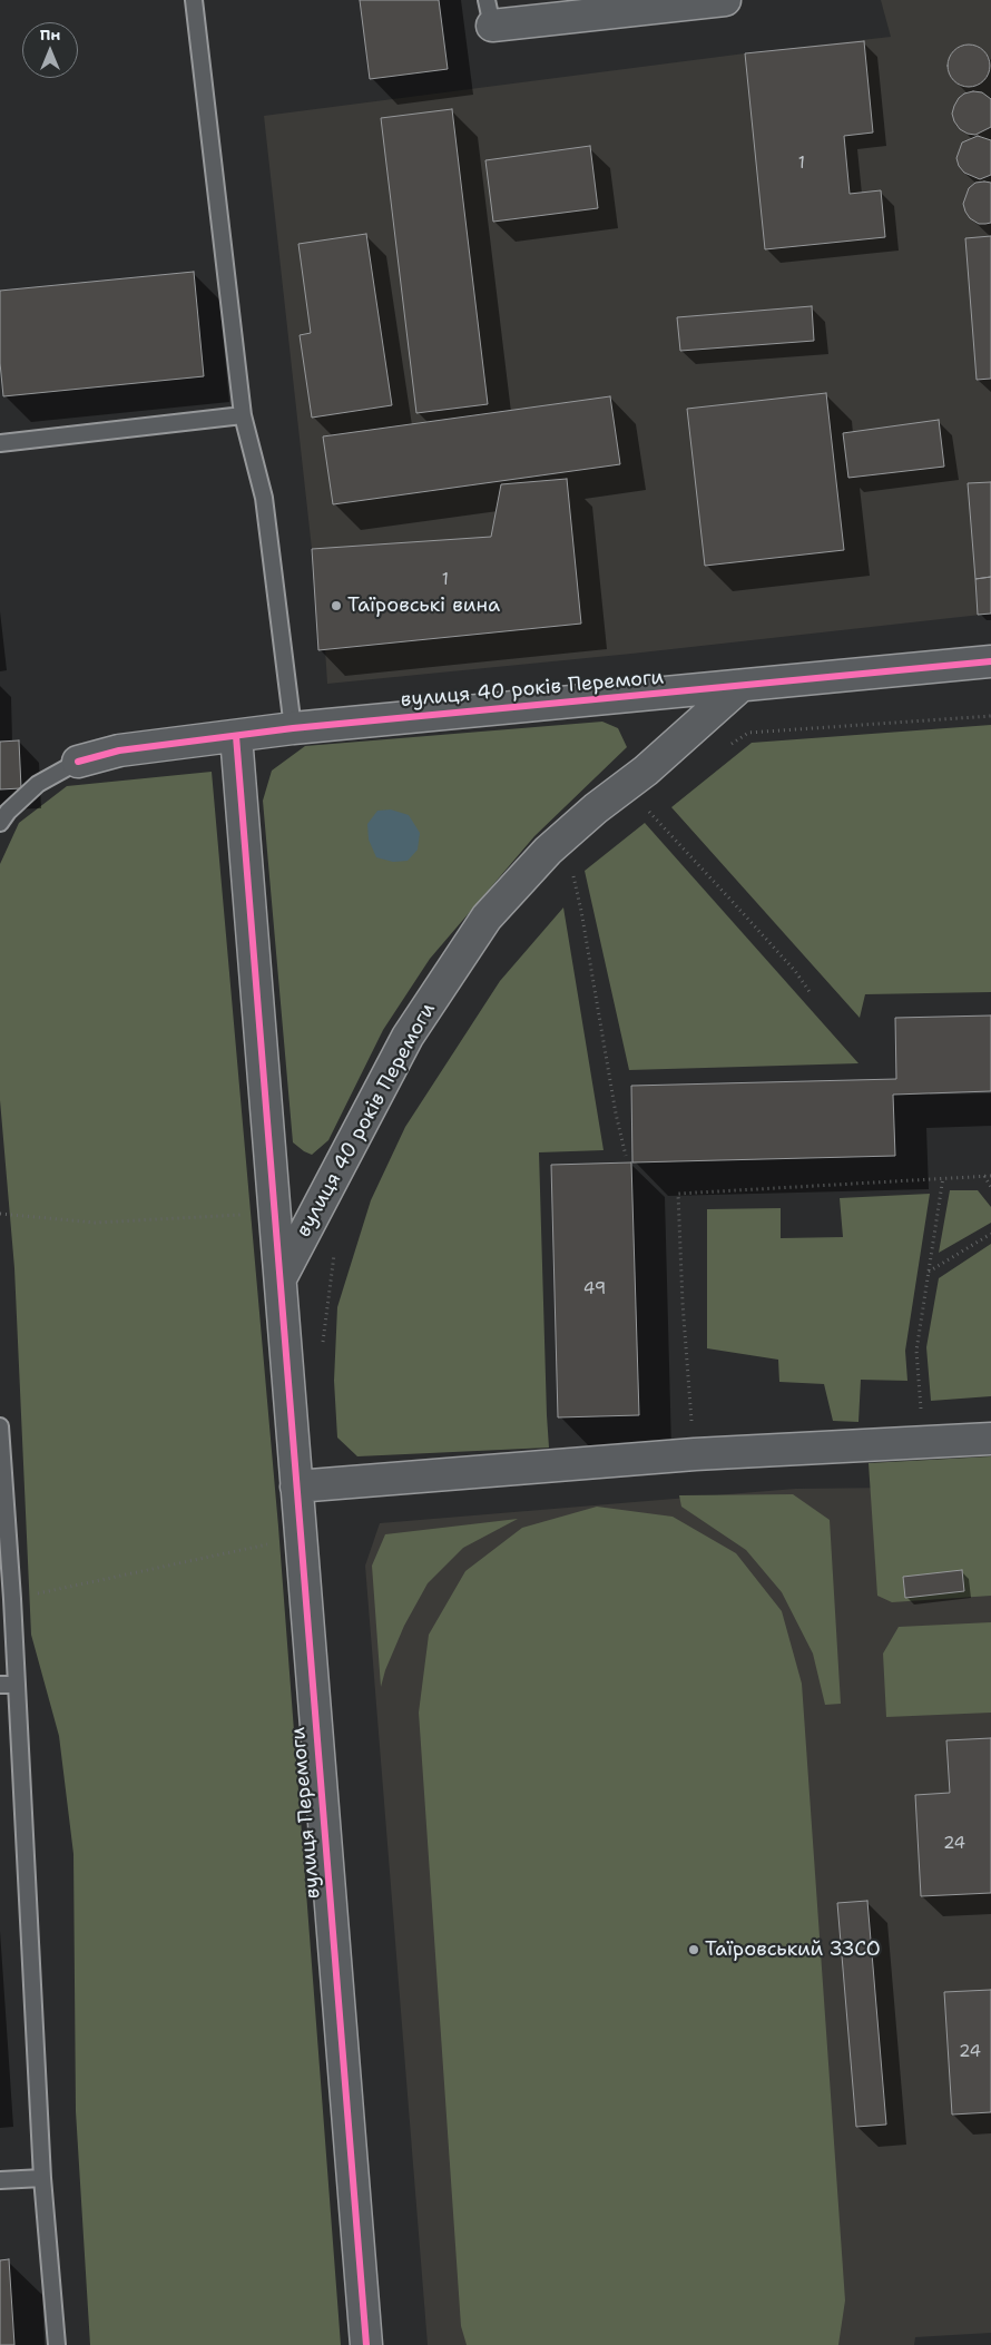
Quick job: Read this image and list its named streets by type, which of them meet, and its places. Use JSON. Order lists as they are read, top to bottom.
{
  "streets": {
    "street": ["вулиця 40 років Перемоги", "вулиця Перемоги"]
  },
  "crossings": [
    ["вулиця 40 років Перемоги", "вулиця Перемоги"]
  ],
  "places": ["Таїровські вина", "Таїровський ЗЗСО"],
  "house_numbers": [
    "1",
    "1",
    "49",
    "24",
    "24"
  ],
  "north": "top"
}
